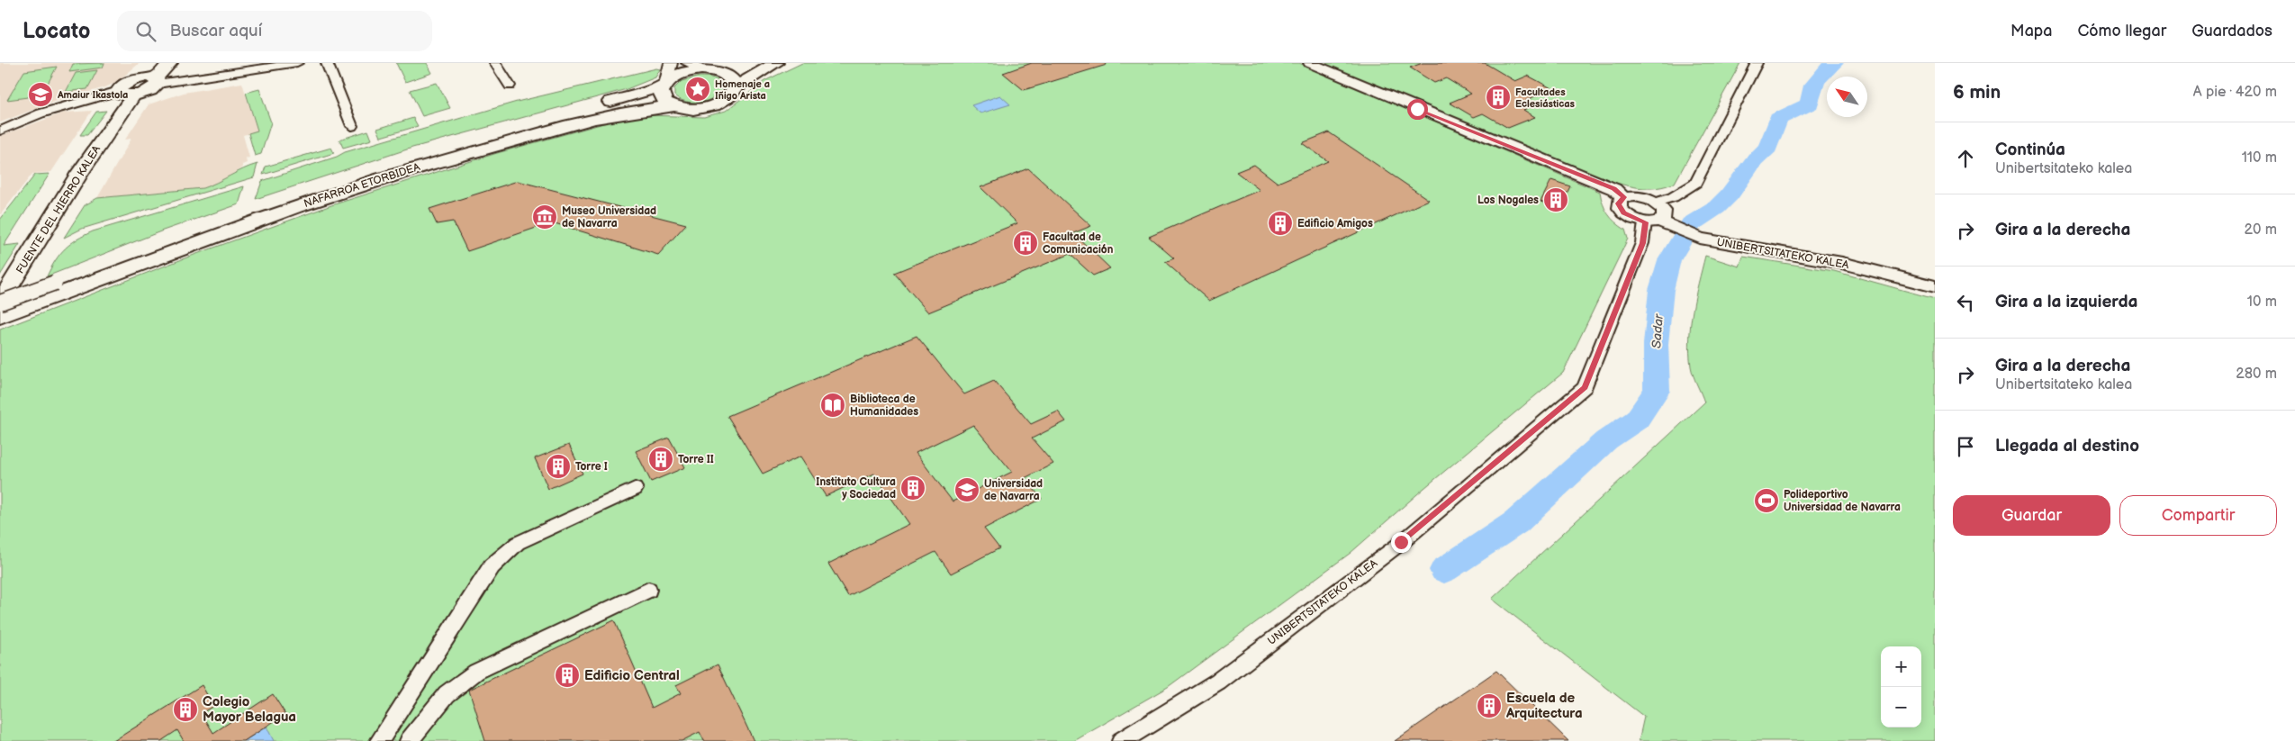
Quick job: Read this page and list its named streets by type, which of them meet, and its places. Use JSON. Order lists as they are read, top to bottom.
{
  "streets": {
    "main road": ["NAFARROA ETORBIDEA", "FUENTE DEL HIERRO KALEA"],
    "street": ["UNIBERTSITATEKO KALEA"]
  },
  "crossings": [
    ["NAFARROA ETORBIDEA", "FUENTE DEL HIERRO KALEA"]
  ],
  "water": ["Sadar"],
  "places": {
    "place": ["Homenaje a Iñigo Arista"],
    "school or university": ["Amaiur Ikastola", "Universidad de Navarra"],
    "building": [
      "Facultades Eclesiásticas",
      "Los Nogales",
      "Edificio Amigos",
      "Facultad de Comunicación",
      "Torre II",
      "Torre I",
      "Instituto Cultura y Sociedad",
      "Edificio Central",
      "Escuela de Arquitectura",
      "Colegio Mayor Belagua"
    ],
    "museum": ["Museo Universidad de Navarra"],
    "library": ["Biblioteca de Humanidades"],
    "sports": ["Polideportivo Universidad de Navarra"]
  },
  "north": "top left",
  "page": {
    "header": "Locato",
    "search": "Buscar aquí",
    "nav": ["Mapa", "Cómo llegar", "Guardados"],
    "heading": ["6 min", "A pie · 420 m"],
    "list": [
      ["Continúa", "Unibertsitateko kalea", "110 m"],
      ["Gira a la derecha", "20 m"],
      ["Gira a la izquierda", "10 m"],
      ["Gira a la derecha", "Unibertsitateko kalea", "280 m"],
      "Llegada al destino"
    ],
    "buttons": ["Guardar", "Compartir"],
    "map_buttons": ["+", "−"]
  }
}
